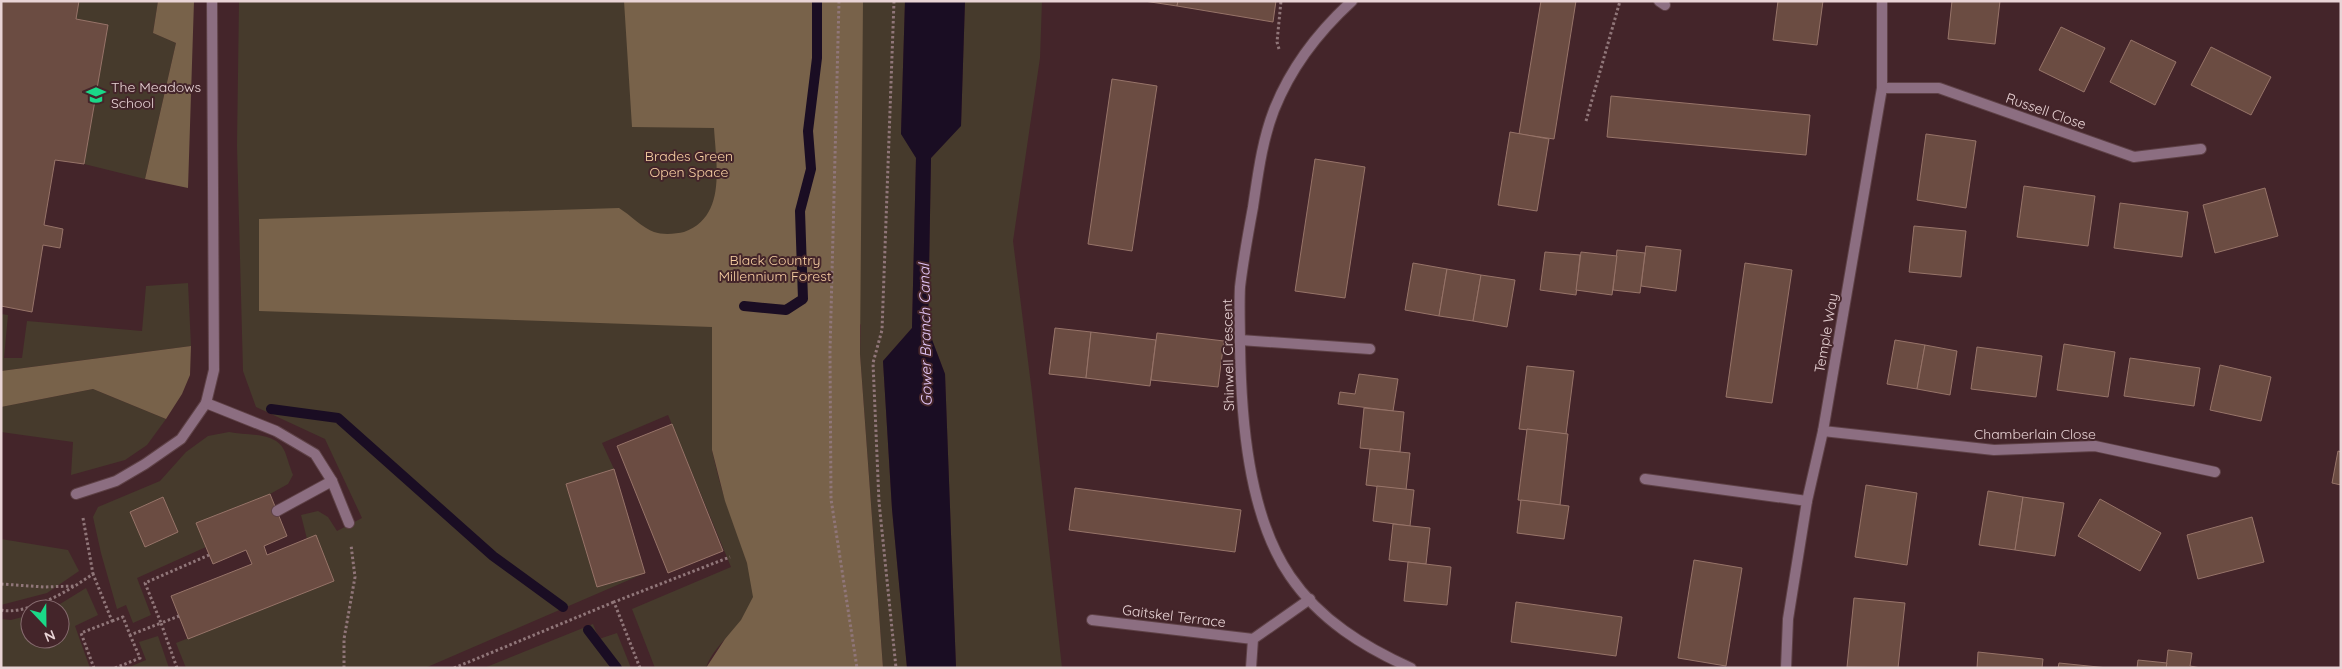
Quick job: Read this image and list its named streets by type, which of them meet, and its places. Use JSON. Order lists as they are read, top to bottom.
{
  "streets": {
    "street": [
      "Russell Close",
      "Temple Way",
      "Shinwell Crescent",
      "Chamberlain Close",
      "Gaitskel Terrace"
    ]
  },
  "crossings": [
    ["Russell Close", "Temple Way"],
    ["Temple Way", "Chamberlain Close"]
  ],
  "water": ["Gower Branch Canal"],
  "parks": ["Brades Green Open Space", "Black Country Millennium Forest"],
  "places": {
    "school or university": ["The Meadows School"]
  },
  "north": "bottom"
}
